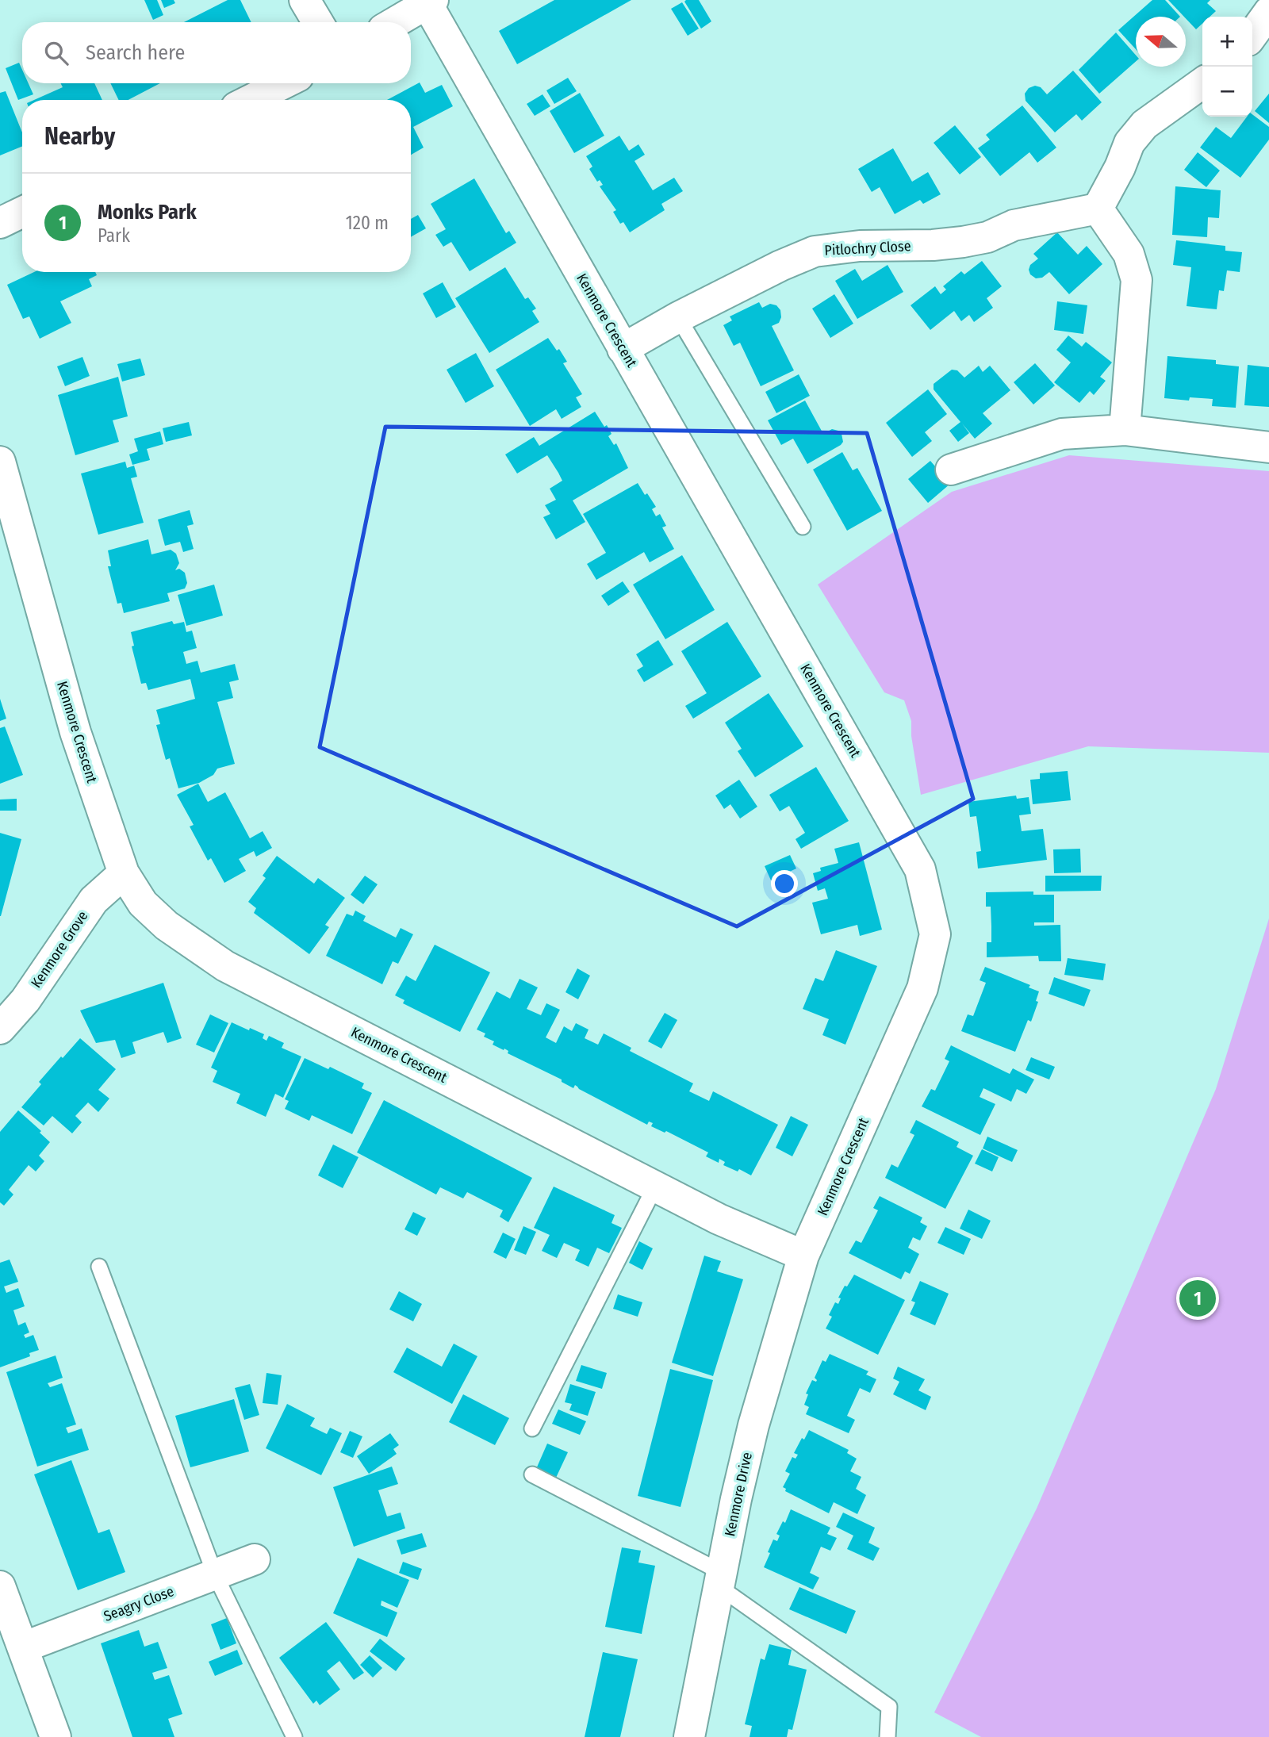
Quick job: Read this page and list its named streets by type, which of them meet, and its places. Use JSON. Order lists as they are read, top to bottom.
{
  "streets": {
    "street": [
      "Pitlochry Close",
      "Kenmore Crescent",
      "Kenmore Grove",
      "Kenmore Drive",
      "Seagry Close"
    ]
  },
  "crossings": [
    ["Pitlochry Close", "Kenmore Crescent"],
    ["Kenmore Crescent", "Kenmore Grove"],
    ["Kenmore Crescent", "Kenmore Drive"]
  ],
  "north": "left",
  "page": {
    "map_buttons": ["+", "−"],
    "search": "Search here",
    "heading": "Nearby",
    "list": [
      {
        "mark": "1",
        "name": "Monks Park",
        "note": "Park",
        "value": "120 m"
      }
    ],
    "pins": "1"
  }
}
